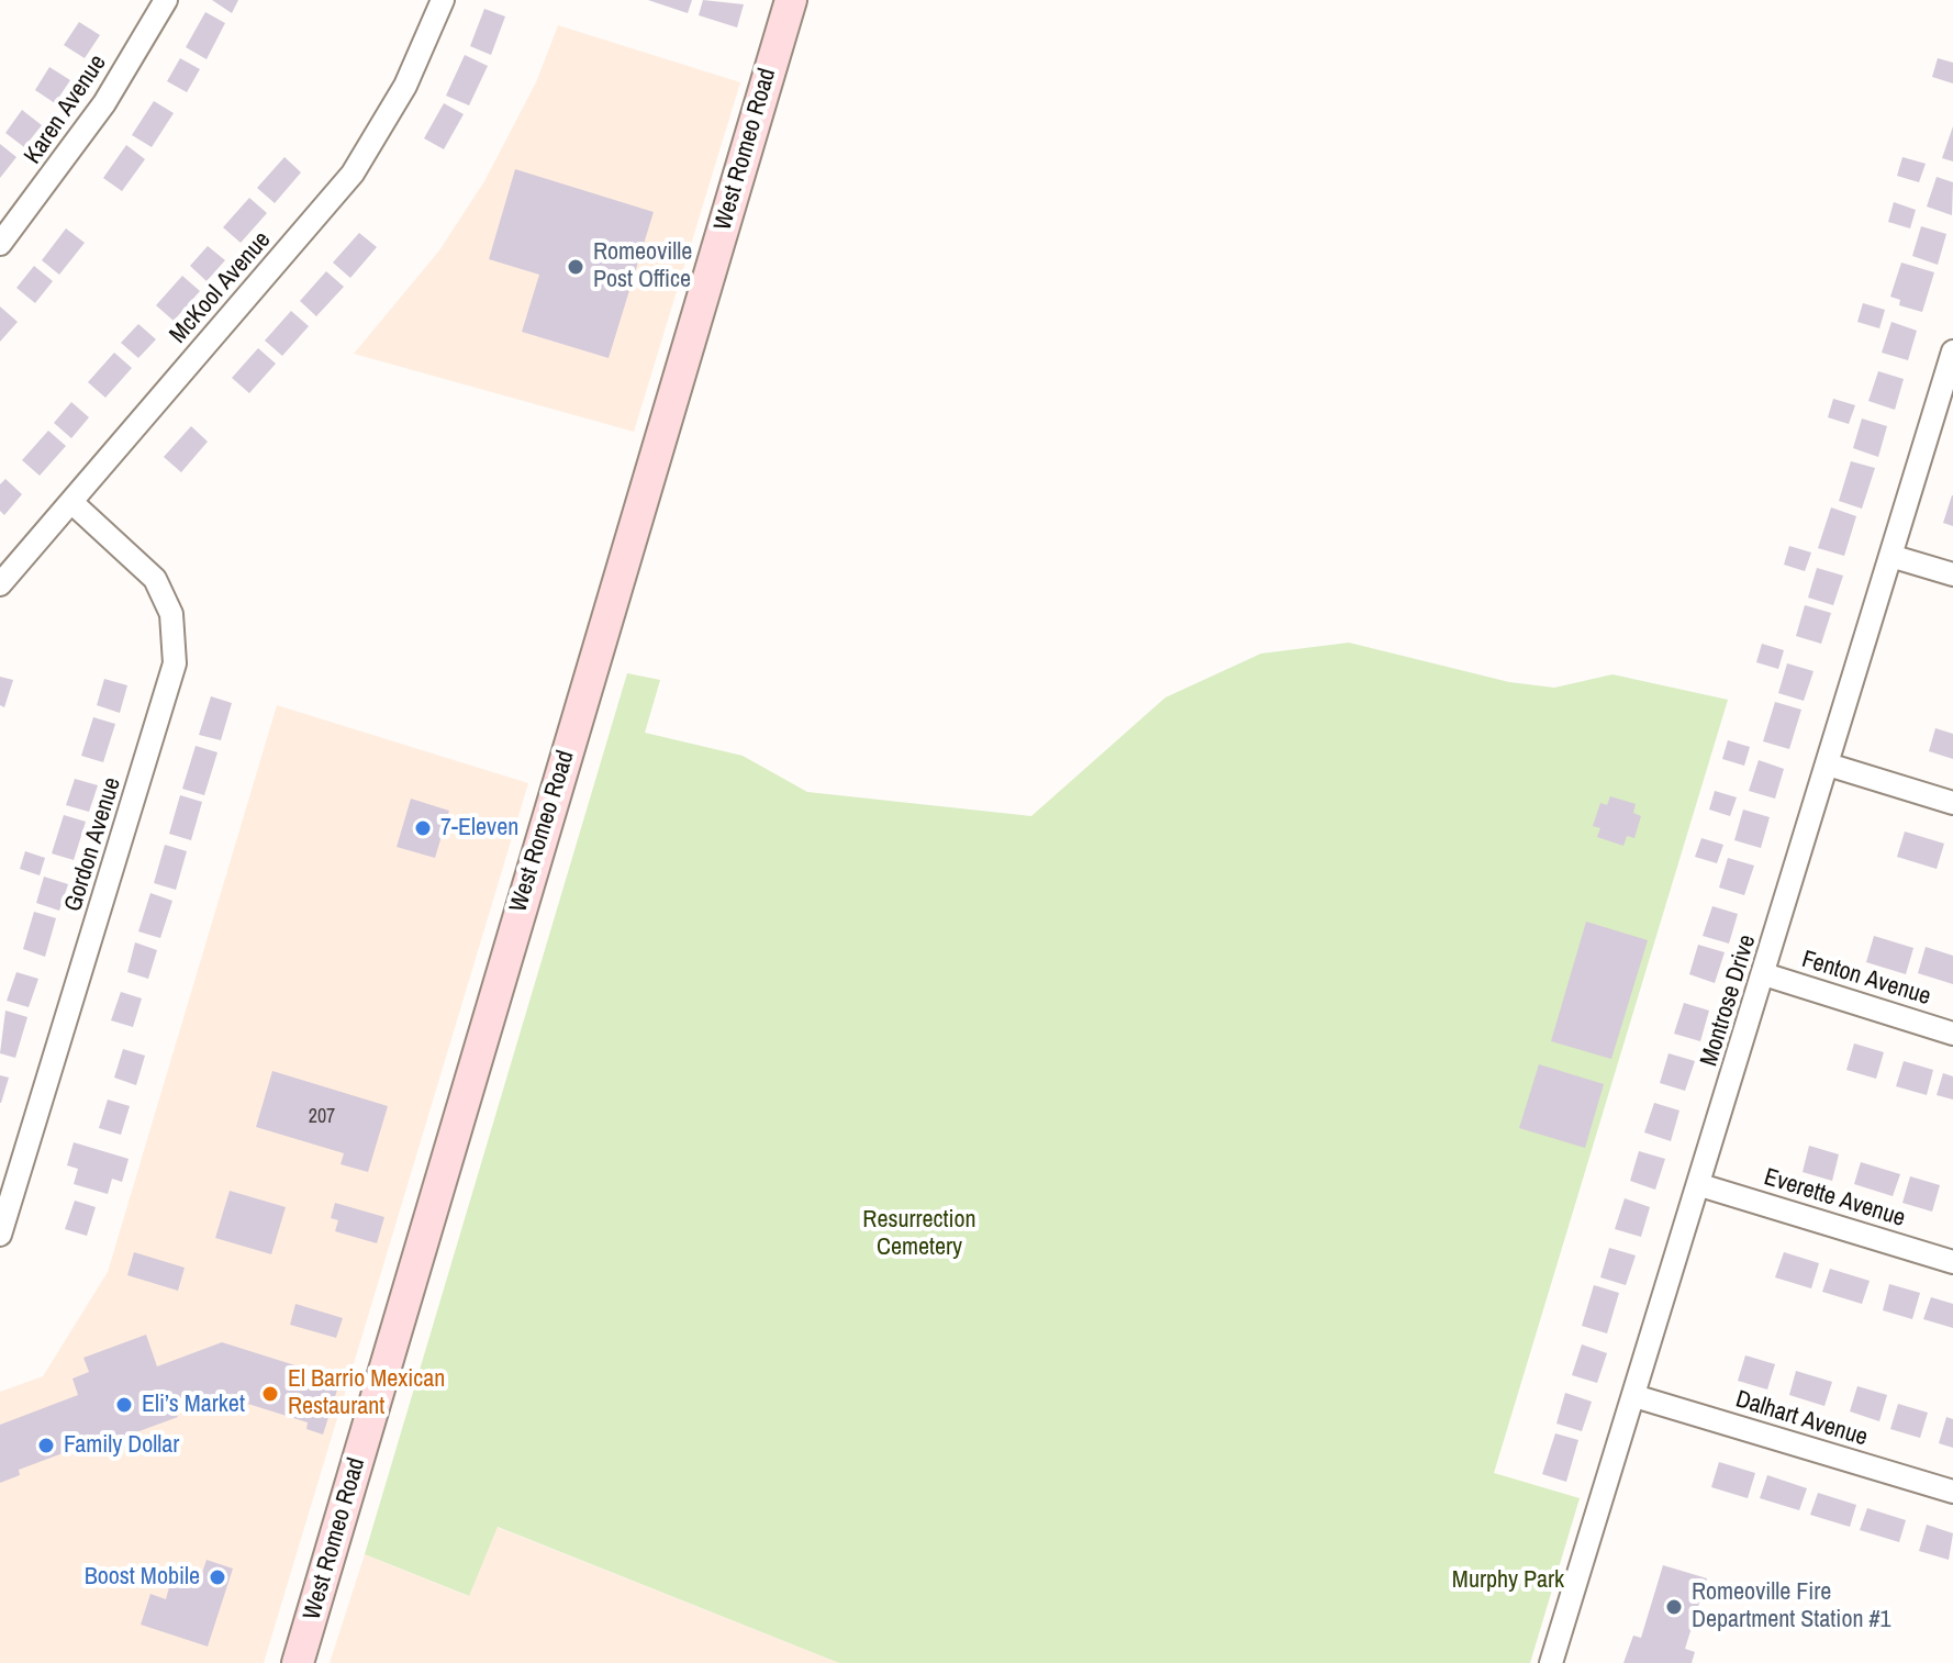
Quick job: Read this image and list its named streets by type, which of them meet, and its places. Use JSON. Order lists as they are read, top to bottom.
{
  "streets": {
    "main road": ["West Romeo Road"],
    "street": [
      "Karen Avenue",
      "McKool Avenue",
      "Gordon Avenue",
      "Fenton Avenue",
      "Montrose Drive",
      "Everette Avenue",
      "Dalhart Avenue"
    ]
  },
  "crossings": [
    ["McKool Avenue", "Gordon Avenue"],
    ["Fenton Avenue", "Montrose Drive"],
    ["Montrose Drive", "Everette Avenue"],
    ["Montrose Drive", "Dalhart Avenue"]
  ],
  "parks": ["Resurrection Cemetery", "Murphy Park"],
  "places": [
    "Romeoville Post Office",
    "7-Eleven",
    "El Barrio Mexican Restaurant",
    "Eli’s Market",
    "Family Dollar",
    "Boost Mobile",
    "Romeoville Fire Department Station #1"
  ],
  "house_numbers": ["207"]
}
